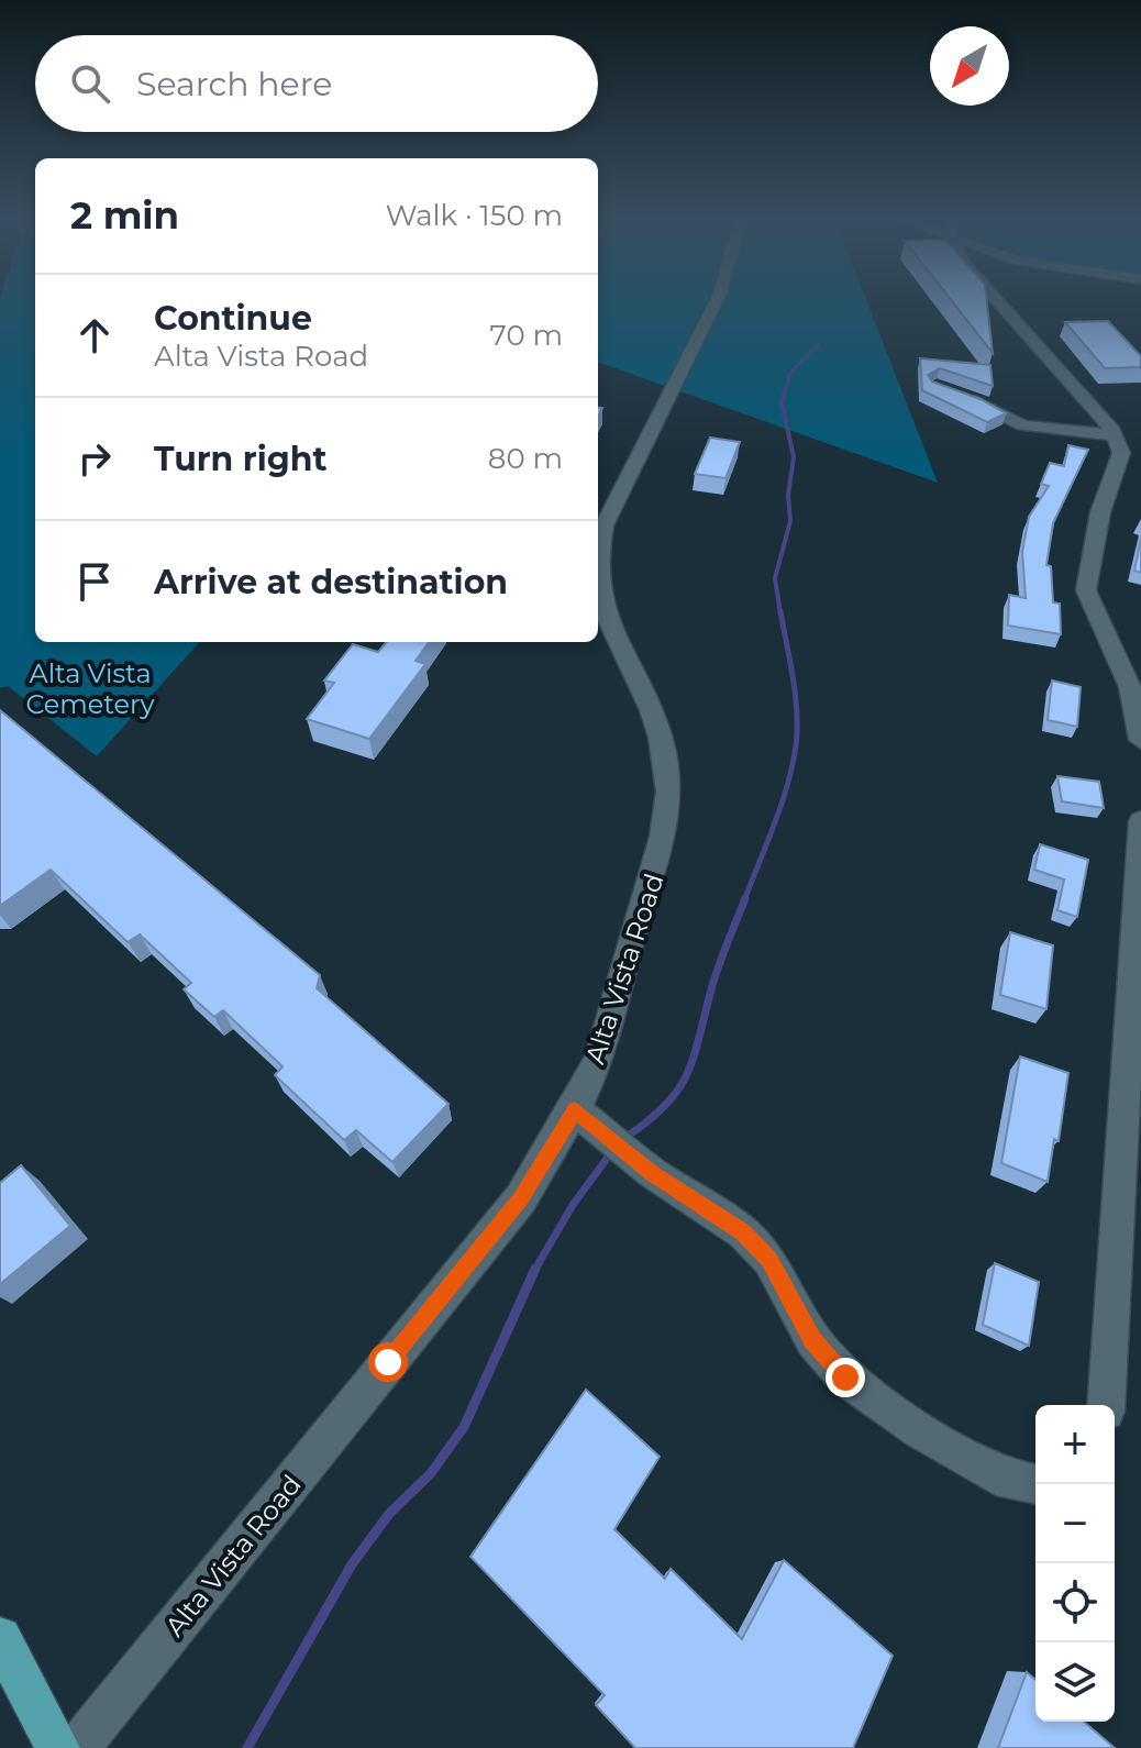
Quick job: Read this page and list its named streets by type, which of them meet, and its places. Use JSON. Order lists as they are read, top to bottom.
{
  "streets": {
    "street": ["Alta Vista Road"]
  },
  "parks": ["Alta Vista Cemetery"],
  "north": "bottom left",
  "page": {
    "search": "Search here",
    "heading": ["2 min", "Walk · 150 m"],
    "list": [
      ["Continue", "Alta Vista Road", "70 m"],
      ["Turn right", "80 m"],
      "Arrive at destination"
    ],
    "map_buttons": ["+", "−"]
  }
}
